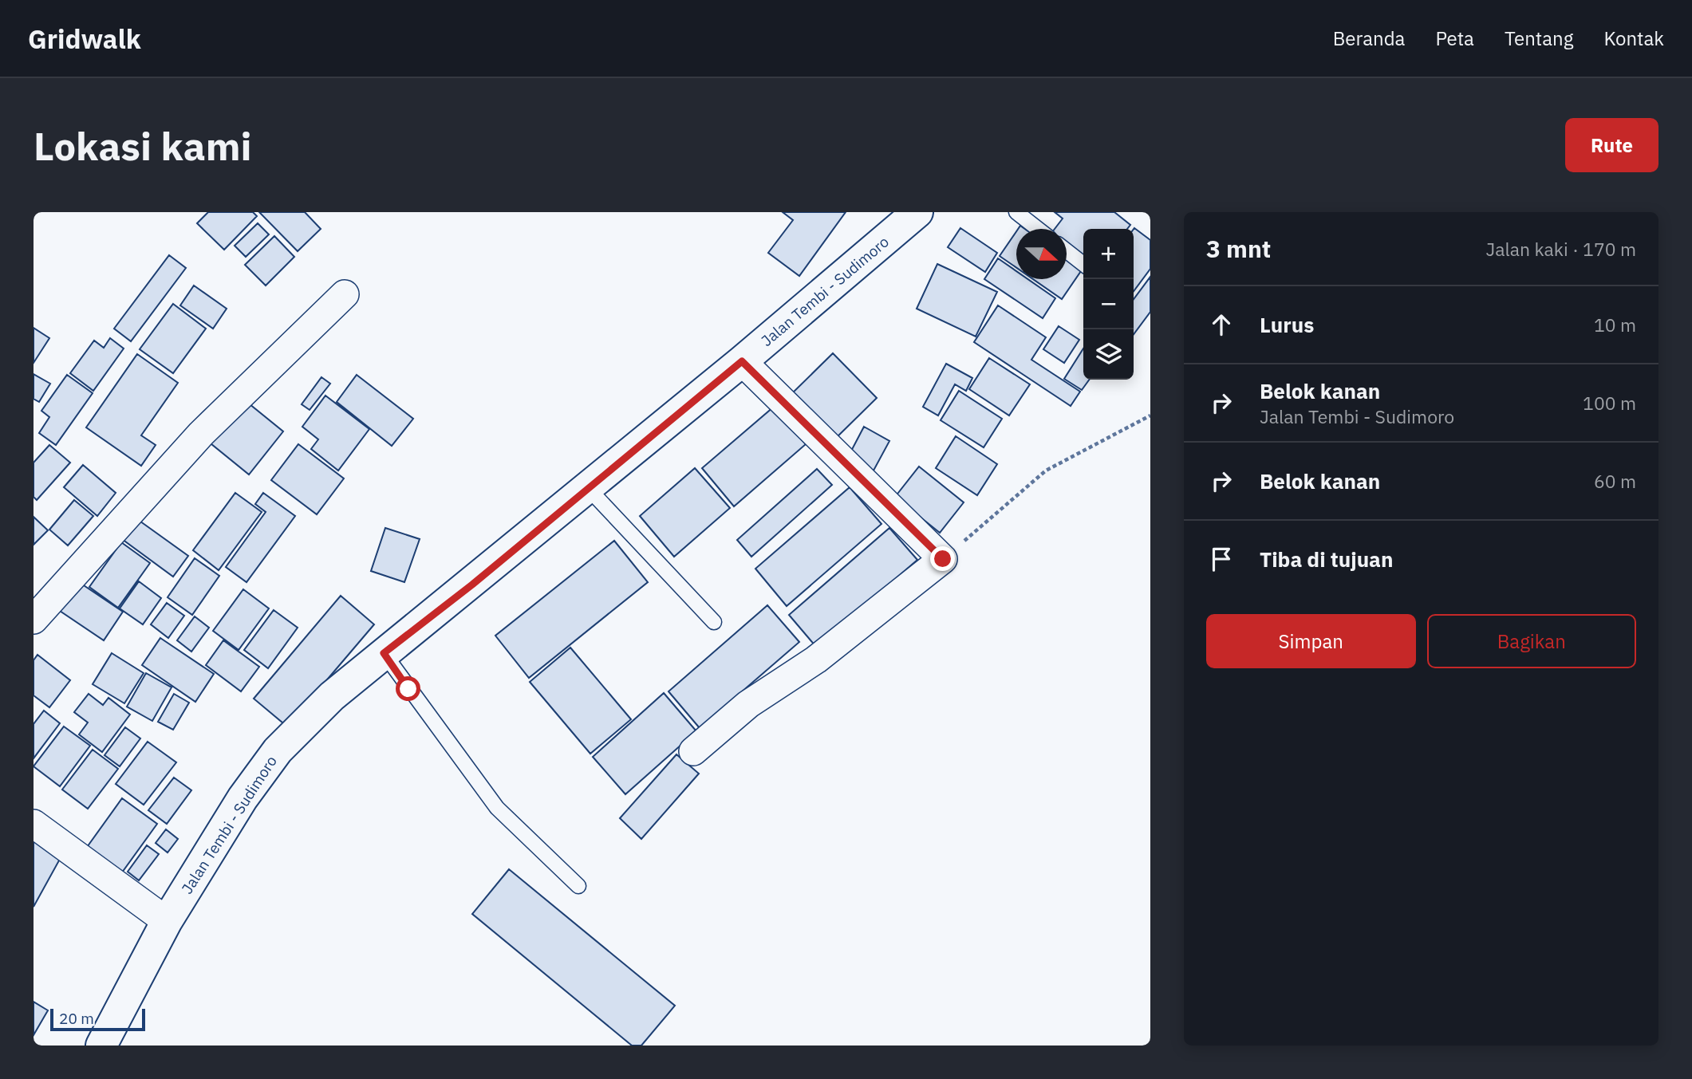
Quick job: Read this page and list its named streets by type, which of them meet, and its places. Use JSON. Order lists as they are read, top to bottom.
{
  "streets": {
    "main road": ["Jalan Tembi - Sudimoro"]
  },
  "scale_bar": "20 m",
  "north": "right",
  "page": {
    "header": "Gridwalk",
    "nav": [
      "Beranda",
      "Peta",
      "Tentang",
      "Kontak"
    ],
    "buttons": [
      "Rute",
      ["Simpan", "Bagikan"]
    ],
    "title": "Lokasi kami",
    "heading": ["3 mnt", "Jalan kaki · 170 m"],
    "map_buttons": ["+", "−"],
    "list": [
      ["Lurus", "10 m"],
      ["Belok kanan", "Jalan Tembi - Sudimoro", "100 m"],
      ["Belok kanan", "60 m"],
      "Tiba di tujuan"
    ],
    "scale": "20 m"
  }
}
